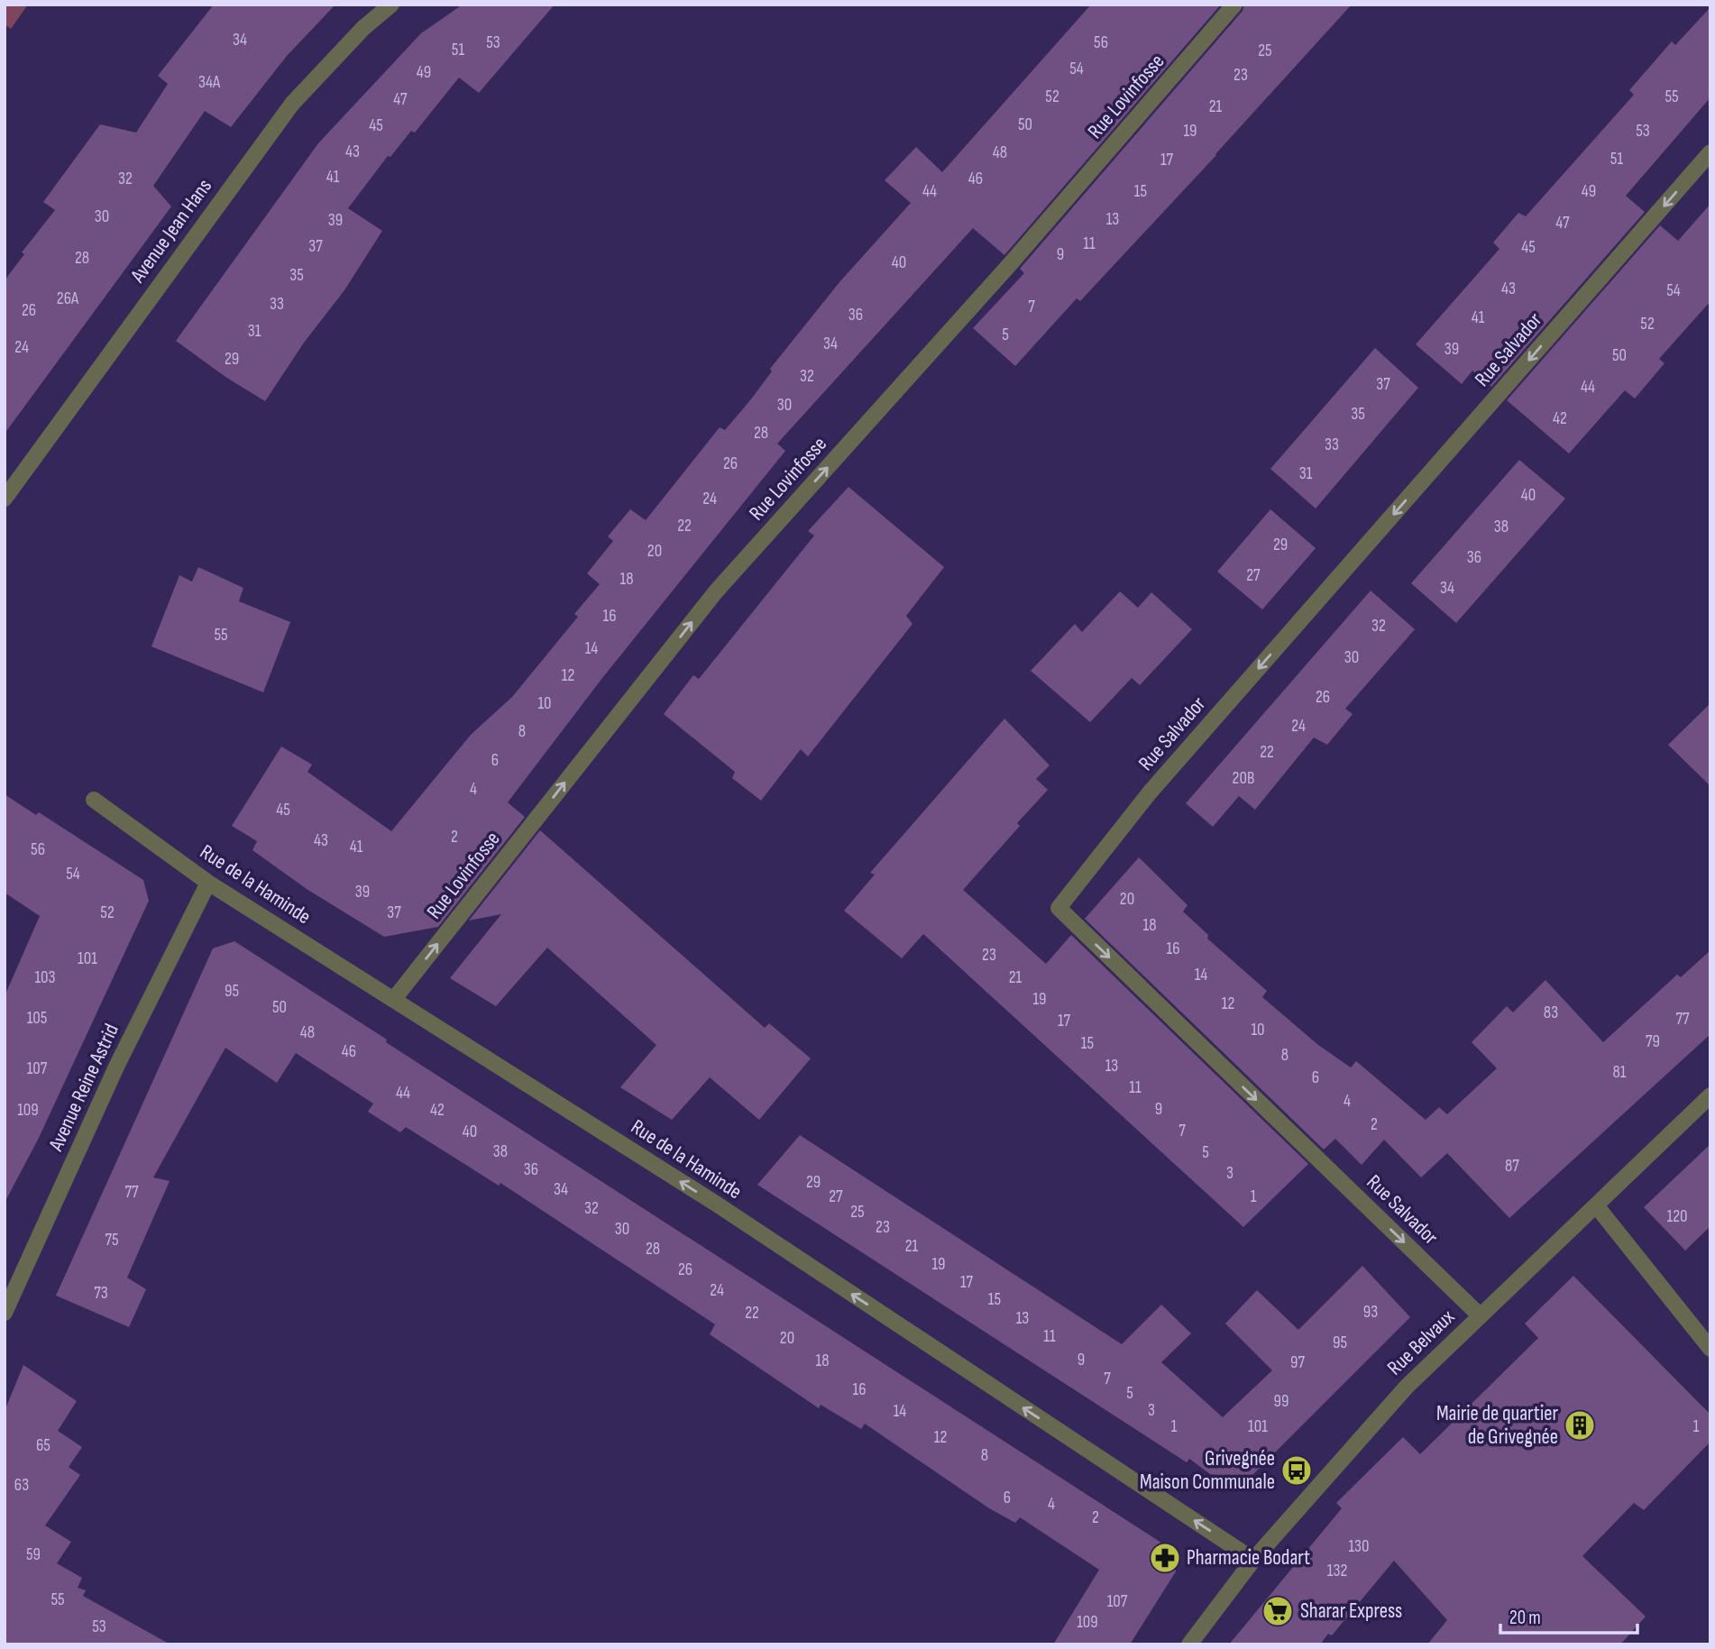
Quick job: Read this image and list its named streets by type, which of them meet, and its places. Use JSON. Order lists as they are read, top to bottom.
{
  "streets": {
    "street": [
      "Rue Lovinfosse",
      "Avenue Jean Hans",
      "Rue Salvador",
      "Rue de la Haminde",
      "Avenue Reine Astrid",
      "Rue Belvaux"
    ]
  },
  "crossings": [
    ["Rue Lovinfosse", "Rue de la Haminde"],
    ["Rue Salvador", "Rue Belvaux"],
    ["Rue de la Haminde", "Avenue Reine Astrid"],
    ["Rue de la Haminde", "Rue Belvaux"]
  ],
  "one_way": ["Rue Lovinfosse", "Rue de la Haminde"],
  "places": {
    "building": ["Mairie de quartier de Grivegnée"],
    "bus stop": ["Grivegnée Maison Communale"],
    "pharmacy": ["Pharmacie Bodart"],
    "supermarket": ["Sharar Express"]
  },
  "house_numbers": [
    "34",
    "53",
    "56",
    "51",
    "25",
    "54",
    "49",
    "23",
    "34A",
    "52",
    "55",
    "47",
    "21",
    "50",
    "45",
    "19",
    "53",
    "43",
    "48",
    "51",
    "17",
    "41",
    "32",
    "46",
    "44",
    "15",
    "49",
    "30",
    "13",
    "39",
    "47",
    "11",
    "37",
    "45",
    "9",
    "28",
    "40",
    "35",
    "43",
    "54",
    "26A",
    "33",
    "7",
    "26",
    "36",
    "41",
    "52",
    "31",
    "5",
    "34",
    "24",
    "39",
    "50",
    "29",
    "32",
    "37",
    "44",
    "30",
    "35",
    "42",
    "28",
    "33",
    "26",
    "31",
    "40",
    "24",
    "22",
    "38",
    "29",
    "20",
    "36",
    "27",
    "18",
    "34",
    "16",
    "32",
    "55",
    "14",
    "30",
    "12",
    "26",
    "10",
    "24",
    "8",
    "22",
    "6",
    "20B",
    "4",
    "45",
    "2",
    "43",
    "41",
    "56",
    "54",
    "39",
    "20",
    "52",
    "37",
    "18",
    "16",
    "23",
    "101",
    "14",
    "103",
    "21",
    "95",
    "19",
    "12",
    "50",
    "83",
    "105",
    "77",
    "17",
    "10",
    "48",
    "79",
    "15",
    "46",
    "8",
    "13",
    "107",
    "81",
    "6",
    "11",
    "44",
    "4",
    "9",
    "109",
    "42",
    "2",
    "7",
    "40",
    "38",
    "5",
    "87",
    "36",
    "3",
    "29",
    "34",
    "77",
    "27",
    "1",
    "32",
    "25",
    "120",
    "23",
    "30",
    "75",
    "21",
    "28",
    "19",
    "26",
    "17",
    "24",
    "73",
    "15",
    "93",
    "22",
    "13",
    "11",
    "20",
    "95",
    "9",
    "18",
    "97",
    "7",
    "16",
    "5",
    "99",
    "3",
    "14",
    "1",
    "101",
    "1",
    "12",
    "65",
    "8",
    "63",
    "6",
    "4",
    "2",
    "130",
    "59",
    "132",
    "55",
    "107",
    "109",
    "53"
  ],
  "scale_bar": "20 m"
}
